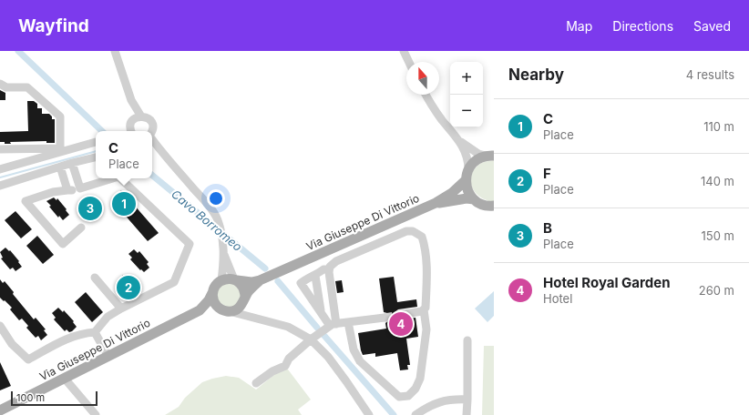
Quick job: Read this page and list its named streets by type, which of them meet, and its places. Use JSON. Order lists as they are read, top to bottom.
{
  "streets": {
    "main road": ["Via Giuseppe Di Vittorio"]
  },
  "water": ["Cavo Borromeo"],
  "scale_bar": "100 m",
  "north": "top",
  "page": {
    "header": "Wayfind",
    "nav": ["Map", "Directions", "Saved"],
    "heading": ["Nearby", "4 results"],
    "map_buttons": ["+", "−"],
    "list": [
      {
        "mark": "1",
        "name": "C",
        "note": "Place",
        "value": "110 m"
      },
      {
        "mark": "2",
        "name": "F",
        "note": "Place",
        "value": "140 m"
      },
      {
        "mark": "3",
        "name": "B",
        "note": "Place",
        "value": "150 m"
      },
      {
        "mark": "4",
        "name": "Hotel Royal Garden",
        "note": "Hotel",
        "value": "260 m"
      }
    ],
    "popup": ["C", "Place"],
    "pins": [
      "1",
      "3",
      "2",
      "4"
    ],
    "scale": "100 m"
  }
}
